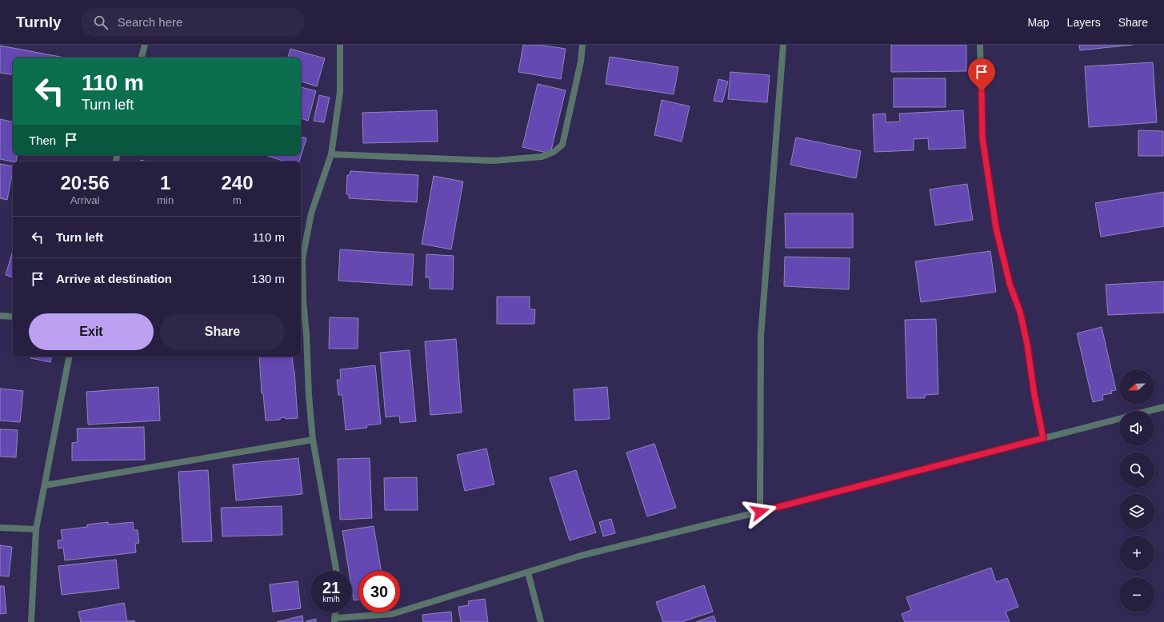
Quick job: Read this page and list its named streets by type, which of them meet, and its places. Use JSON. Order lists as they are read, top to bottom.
{
  "north": "left",
  "page": {
    "header": "Turnly",
    "search": "Search here",
    "nav": ["Map", "Layers", "Share"],
    "turn": ["110 m", "Turn left"],
    "then": "Then",
    "eta": [
      "20:56",
      "Arrival",
      "1",
      "min",
      "240",
      "m"
    ],
    "list": [
      {
        "name": "Turn left",
        "value": "110 m"
      },
      {
        "name": "Arrive at destination",
        "value": "130 m"
      }
    ],
    "buttons": ["Exit", "Share"],
    "map_buttons": ["+", "−"],
    "speed": "21 km/h",
    "limit": "30"
  }
}
